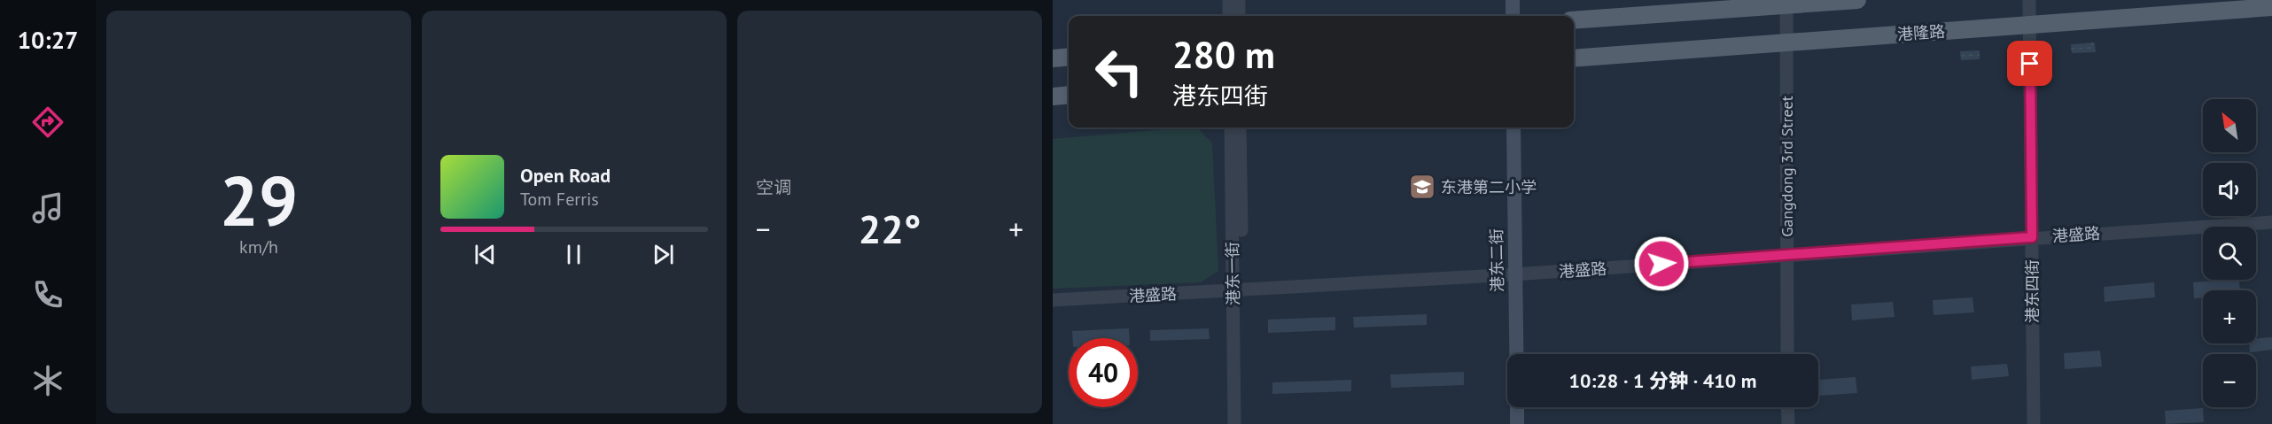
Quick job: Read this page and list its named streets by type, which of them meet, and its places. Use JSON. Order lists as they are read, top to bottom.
{
  "streets": {
    "main road": ["港隆路", "港东二街"],
    "street": [
      "Gangdong 3rd Street",
      "港盛路",
      "港东一街",
      "港东四街"
    ]
  },
  "crossings": [
    ["港隆路", "Gangdong 3rd Street"],
    ["港隆路", "港东四街"],
    ["Gangdong 3rd Street", "港盛路"],
    ["港盛路", "港东二街"],
    ["港盛路", "港东一街"],
    ["港盛路", "港东四街"]
  ],
  "places": {
    "school or university": ["东港第二小学"]
  },
  "north": "top left",
  "page": {
    "tabs": "10:27",
    "tile": [
      ["29", "km/h"],
      "空调"
    ],
    "turn": ["280 m", "港东四街"],
    "map_buttons": ["+", "−"],
    "song": ["Open Road", "Tom Ferris"],
    "heat": ["−", "22°", "+"],
    "limit": "40",
    "trip": "10:28 · 1 分钟 · 410 m"
  }
}
